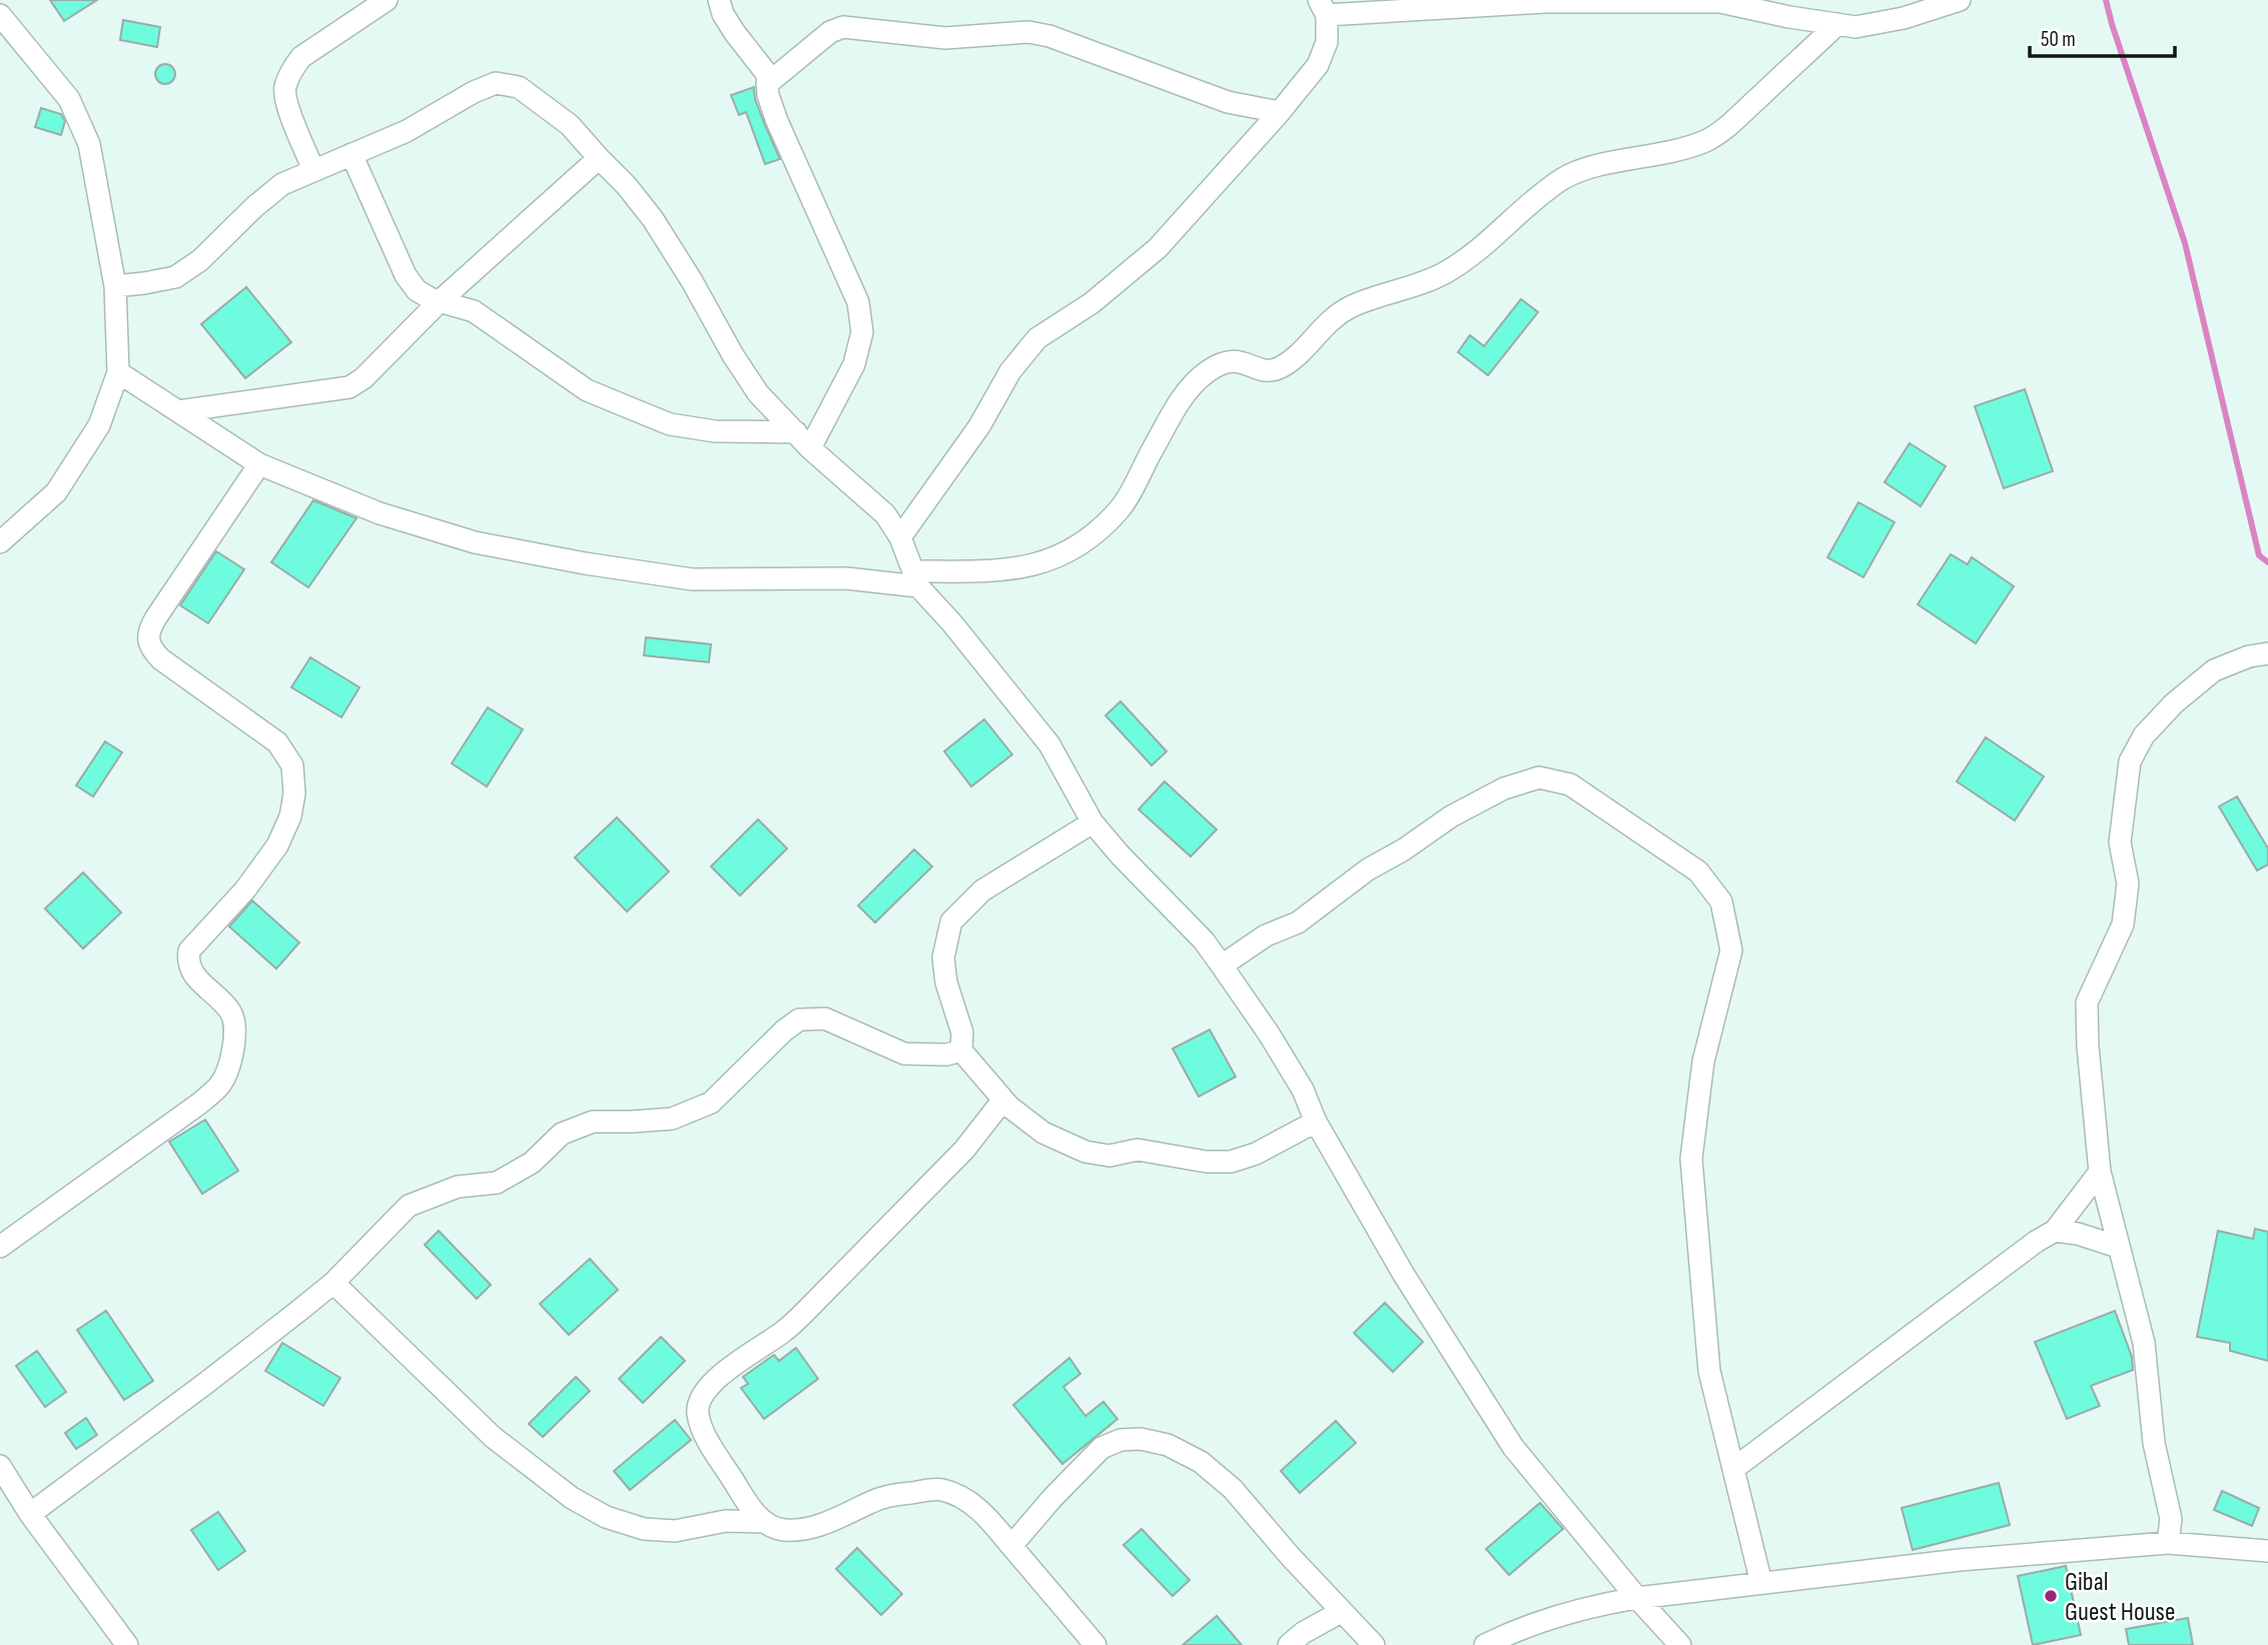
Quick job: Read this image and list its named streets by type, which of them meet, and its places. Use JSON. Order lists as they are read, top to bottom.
{
  "places": ["Gibal Guest House"],
  "scale_bar": "50 m"
}
